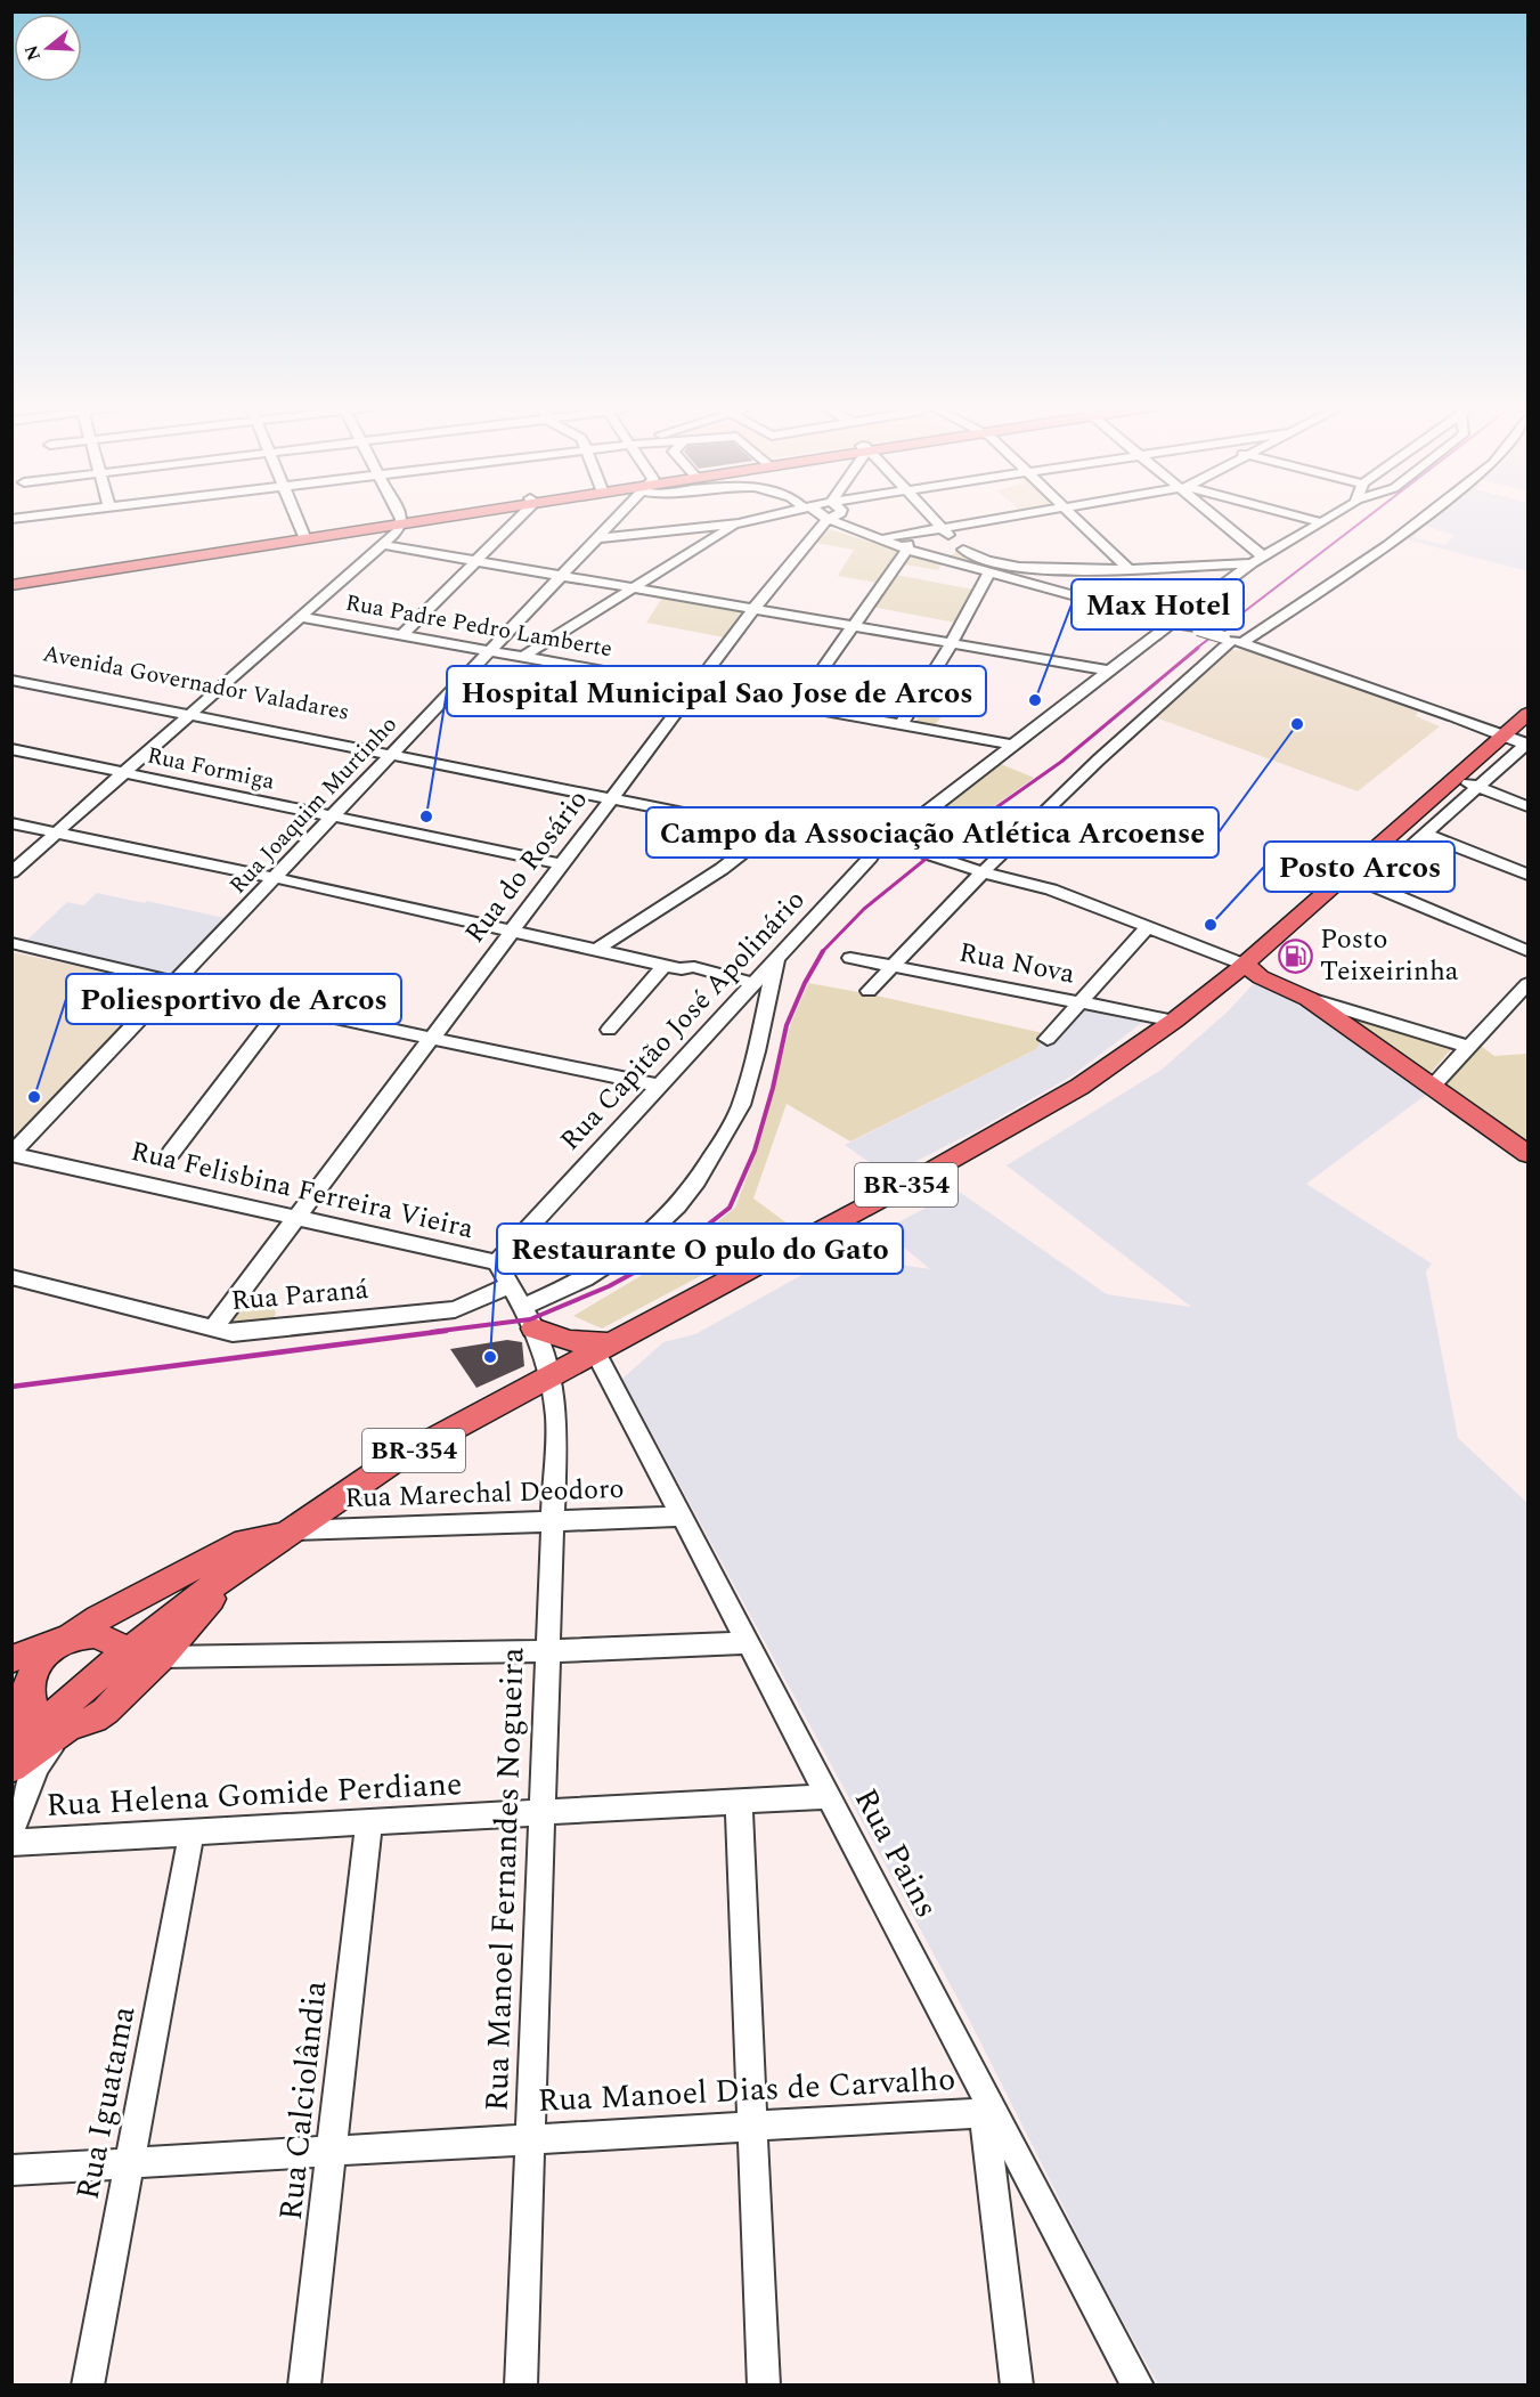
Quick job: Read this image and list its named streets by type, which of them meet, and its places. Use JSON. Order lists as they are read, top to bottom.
{
  "streets": {
    "main road": ["BR-354"],
    "street": [
      "Rua Padre Pedro Lamberte",
      "Avenida Governador Valadares",
      "Rua Formiga",
      "Rua Joaquim Murtinho",
      "Rua do Rosário",
      "Rua Nova",
      "Rua Capitão José Apolinário",
      "Rua Felisbina Ferreira Vieira",
      "Rua Paraná",
      "Rua Marechal Deodoro",
      "Rua Helena Gomide Perdiane",
      "Rua Pains",
      "Rua Manoel Fernandes Nogueira",
      "Rua Manoel Dias de Carvalho",
      "Rua Calciolândia",
      "Rua Iguatama"
    ]
  },
  "crossings": [
    ["Rua Padre Pedro Lamberte", "Rua Joaquim Murtinho"],
    ["Rua Padre Pedro Lamberte", "Rua do Rosário"],
    ["Avenida Governador Valadares", "Rua Joaquim Murtinho"],
    ["Avenida Governador Valadares", "Rua do Rosário"],
    ["Avenida Governador Valadares", "Rua Capitão José Apolinário"],
    ["Avenida Governador Valadares", "BR-354"],
    ["Rua Formiga", "Rua Joaquim Murtinho"],
    ["Rua Formiga", "Rua do Rosário"],
    ["Rua Joaquim Murtinho", "Rua Felisbina Ferreira Vieira"],
    ["Rua do Rosário", "Rua Felisbina Ferreira Vieira"],
    ["Rua do Rosário", "Rua Paraná"],
    ["Rua Nova", "BR-354"],
    ["Rua Capitão José Apolinário", "Rua Felisbina Ferreira Vieira"],
    ["BR-354", "Rua Felisbina Ferreira Vieira"],
    ["BR-354", "Rua Marechal Deodoro"],
    ["BR-354", "Rua Pains"],
    ["BR-354", "Rua Manoel Fernandes Nogueira"],
    ["Rua Felisbina Ferreira Vieira", "Rua Paraná"],
    ["Rua Felisbina Ferreira Vieira", "Rua Manoel Fernandes Nogueira"],
    ["Rua Marechal Deodoro", "Rua Pains"],
    ["Rua Marechal Deodoro", "Rua Manoel Fernandes Nogueira"],
    ["Rua Helena Gomide Perdiane", "Rua Pains"],
    ["Rua Helena Gomide Perdiane", "Rua Manoel Fernandes Nogueira"],
    ["Rua Helena Gomide Perdiane", "Rua Calciolândia"],
    ["Rua Helena Gomide Perdiane", "Rua Iguatama"],
    ["Rua Pains", "Rua Manoel Dias de Carvalho"],
    ["Rua Manoel Fernandes Nogueira", "Rua Manoel Dias de Carvalho"],
    ["Rua Manoel Dias de Carvalho", "Rua Calciolândia"],
    ["Rua Manoel Dias de Carvalho", "Rua Iguatama"]
  ],
  "places": {
    "other": [
      "Max Hotel",
      "Campo da Associação Atlética Arcoense",
      "Hospital Municipal Sao Jose de Arcos",
      "Posto Arcos",
      "Poliesportivo de Arcos",
      "Restaurante O pulo do Gato"
    ],
    "fuel station": ["Posto Teixeirinha"]
  },
  "north": "left"
}
